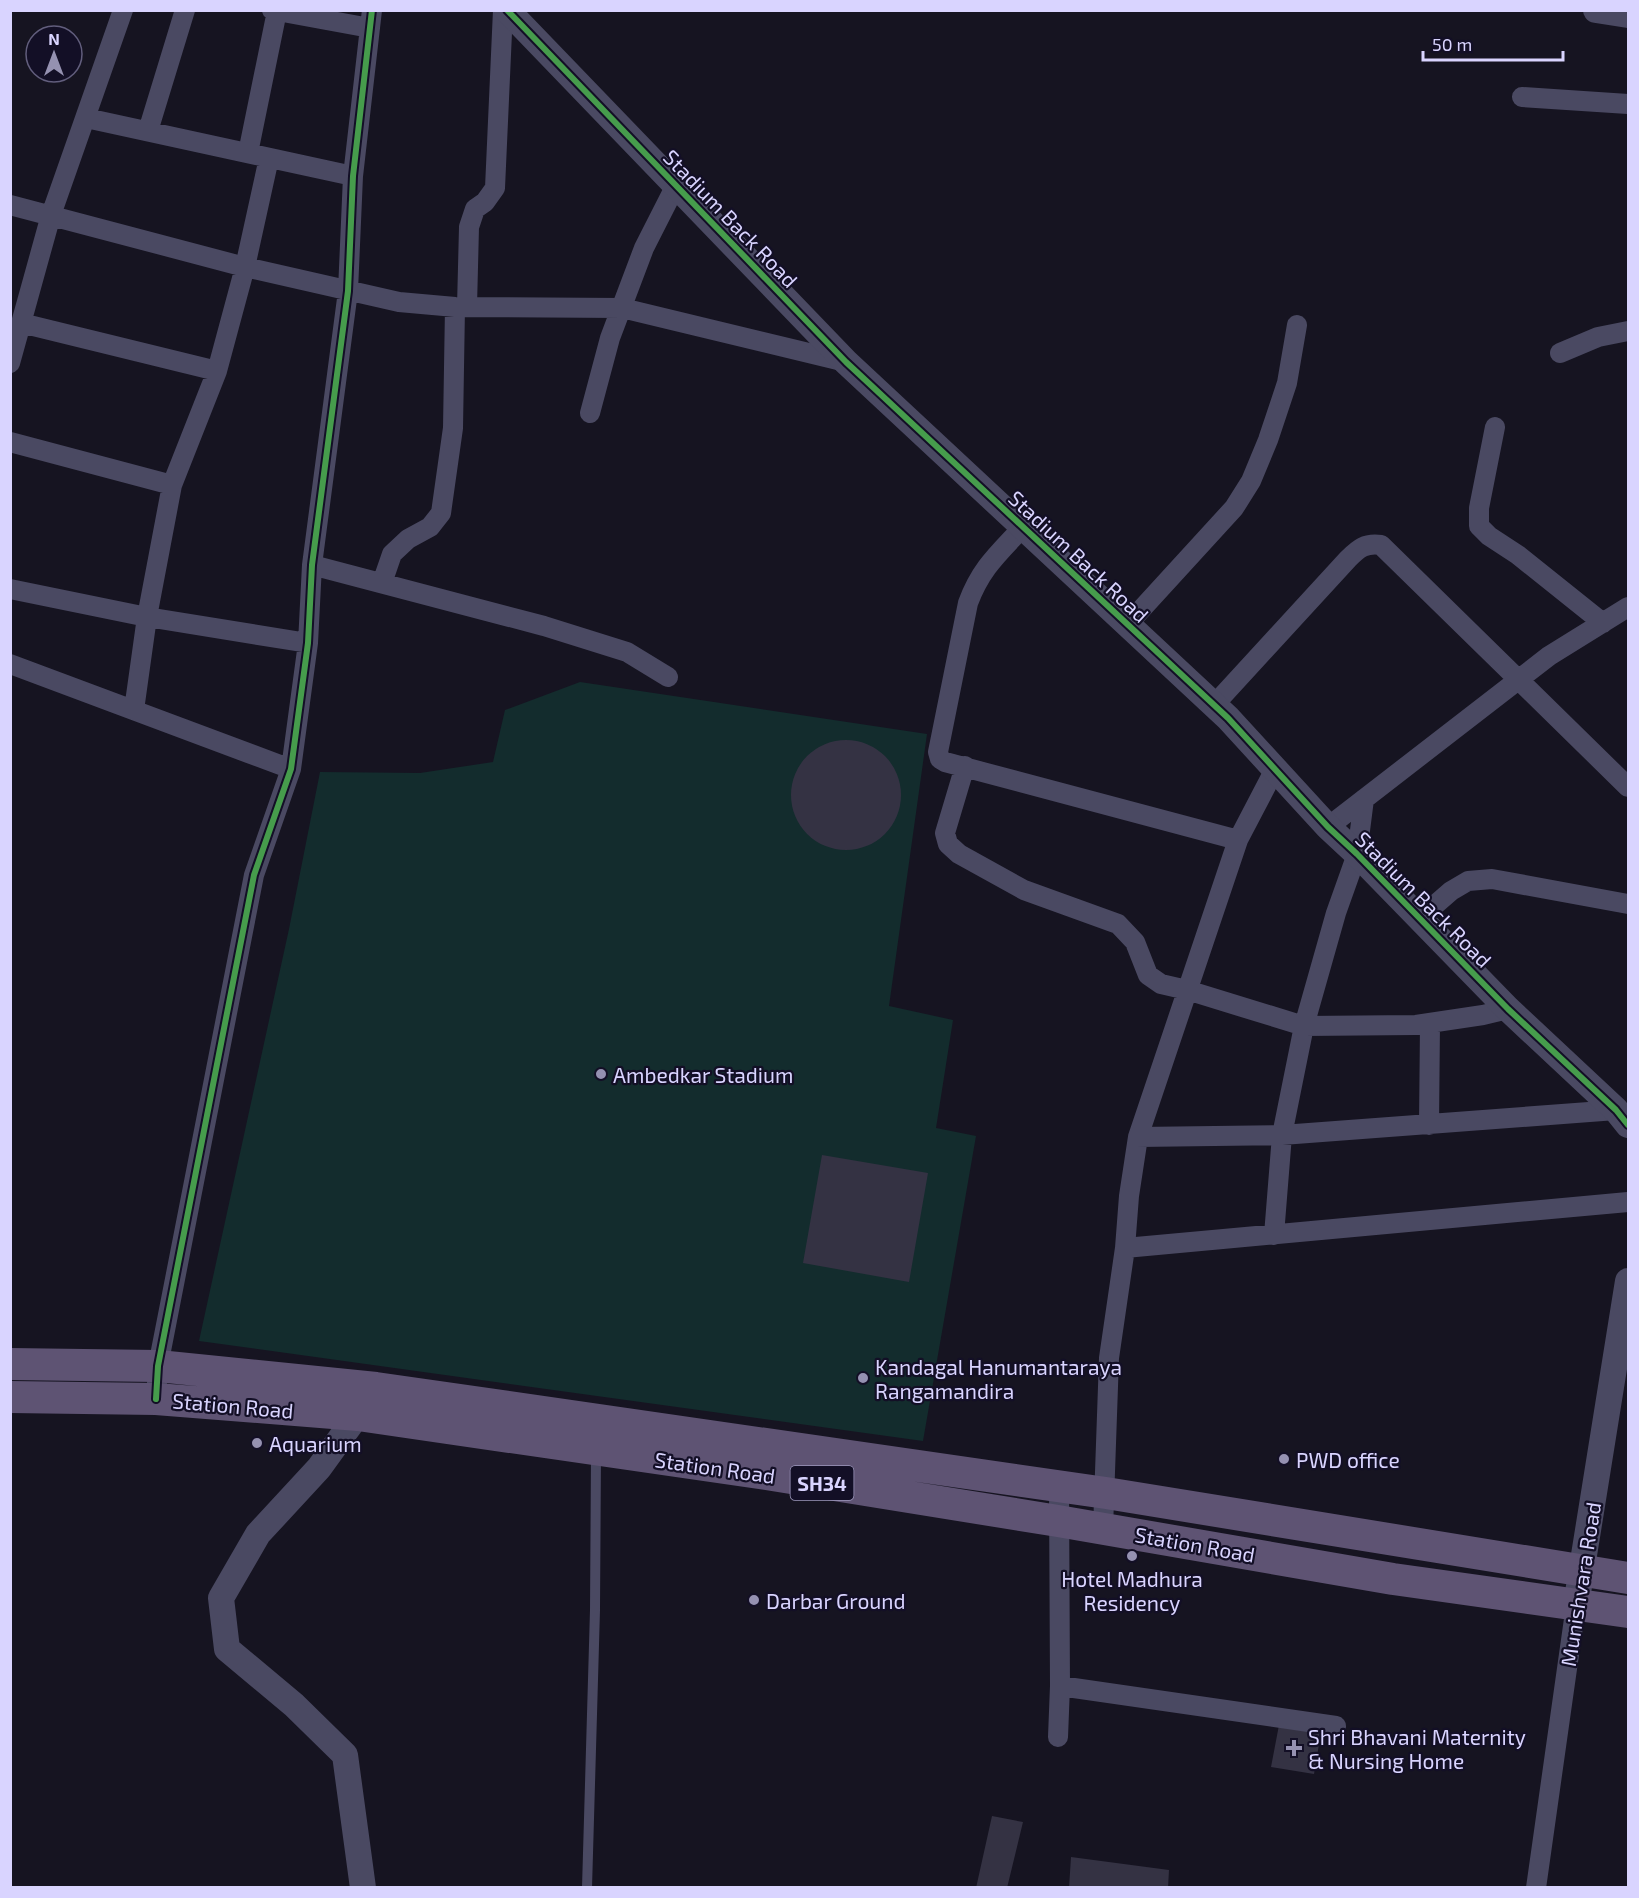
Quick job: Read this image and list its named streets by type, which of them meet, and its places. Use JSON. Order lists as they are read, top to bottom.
{
  "streets": {
    "main road": ["Station Road", "SH34"],
    "street": ["Stadium Back Road", "Munishvara Road"]
  },
  "crossings": [
    ["Station Road", "Munishvara Road"]
  ],
  "places": {
    "other": [
      "Ambedkar Stadium",
      "Kandagal Hanumantaraya Rangamandira",
      "Aquarium",
      "PWD office",
      "Hotel Madhura Residency",
      "Darbar Ground"
    ],
    "health": ["Shri Bhavani Maternity & Nursing Home"]
  },
  "scale_bar": "50 m",
  "north": "top"
}
